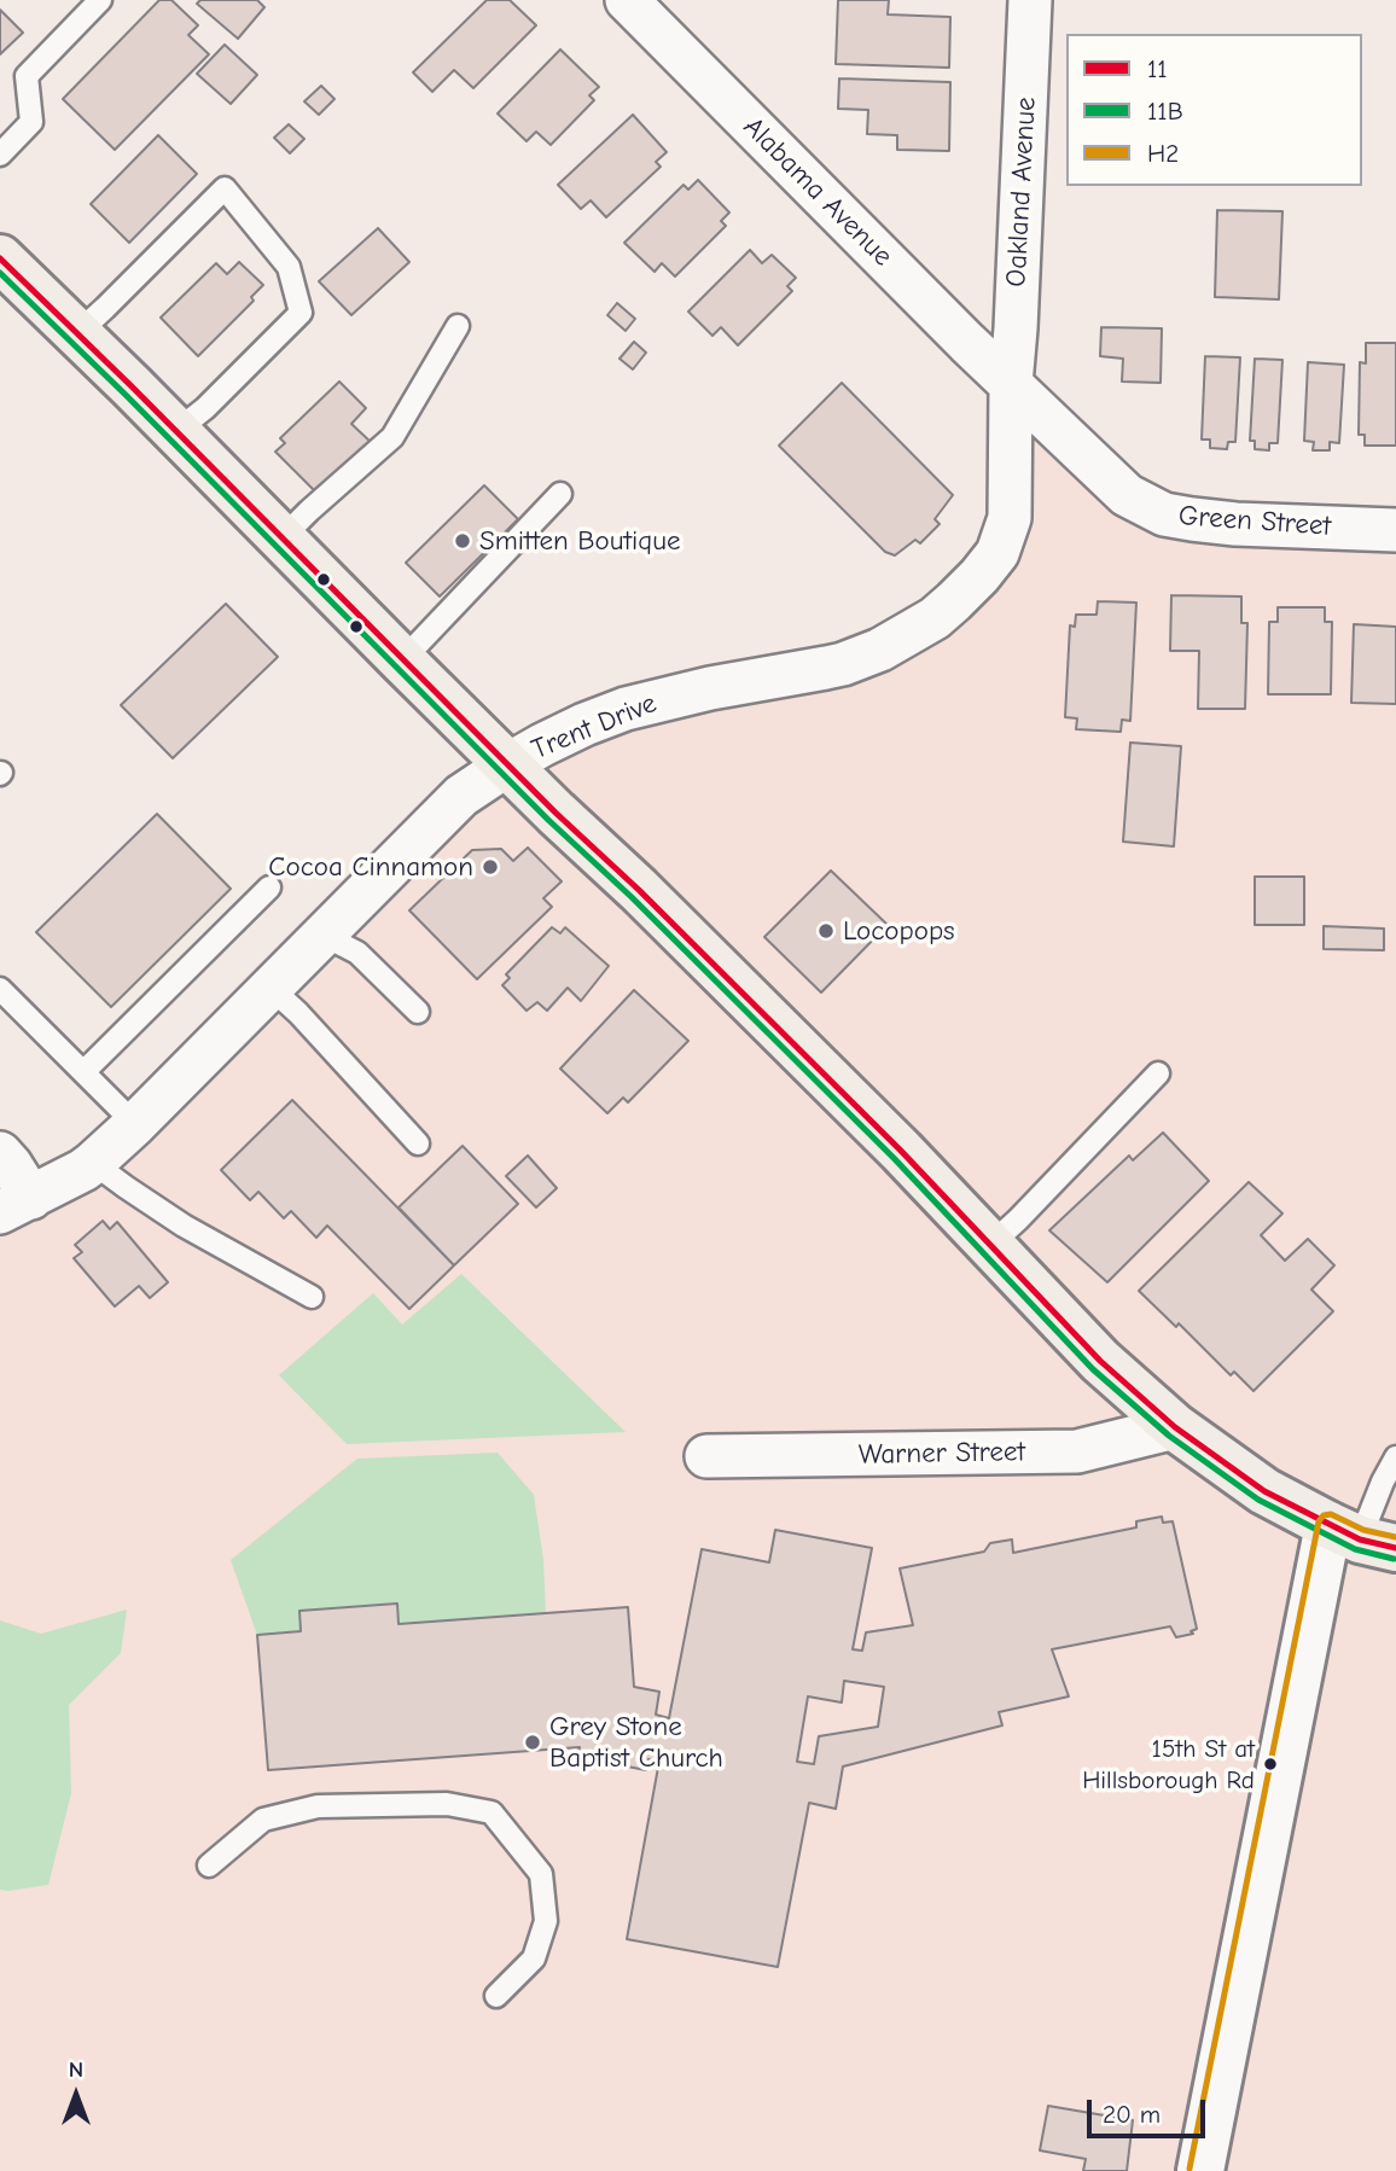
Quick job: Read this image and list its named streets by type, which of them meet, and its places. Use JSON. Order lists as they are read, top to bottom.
{
  "streets": {
    "street": [
      "Alabama Avenue",
      "Oakland Avenue",
      "Green Street",
      "Trent Drive",
      "Warner Street"
    ]
  },
  "crossings": [
    ["Alabama Avenue", "Oakland Avenue"],
    ["Alabama Avenue", "Green Street"],
    ["Alabama Avenue", "Trent Drive"],
    ["Oakland Avenue", "Green Street"],
    ["Oakland Avenue", "Trent Drive"],
    ["Green Street", "Trent Drive"]
  ],
  "places": [
    "Smitten Boutique",
    "Cocoa Cinnamon",
    "Locopops",
    "Grey Stone Baptist Church",
    "15th St at Hillsborough Rd"
  ],
  "lines": ["transit line 11", "transit line 11B", "transit line H2"],
  "legend": ["11", "11B", "H2"],
  "scale_bar": "20 m",
  "north": "top"
}
